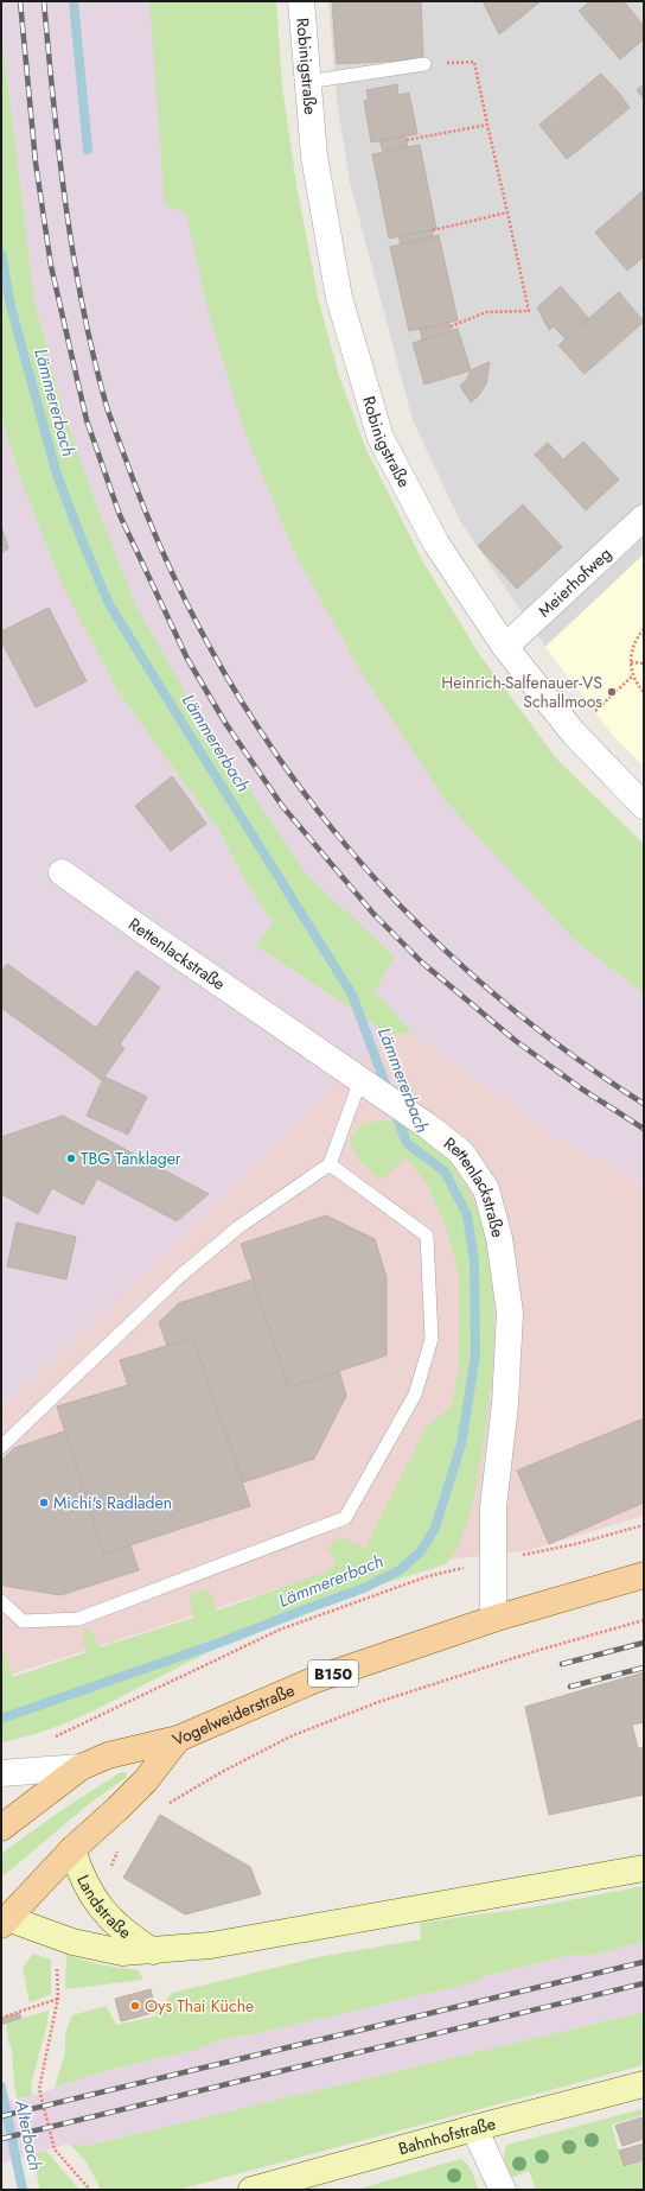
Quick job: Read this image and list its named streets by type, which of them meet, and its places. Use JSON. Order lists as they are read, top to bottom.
{
  "streets": {
    "main road": [
      "B150",
      "Vogelweiderstraße",
      "Landstraße",
      "Bahnhofstraße"
    ],
    "street": ["Robinigstraße", "Meierhofweg", "Rettenlackstraße"]
  },
  "crossings": [
    ["Robinigstraße", "Meierhofweg"],
    ["Rettenlackstraße", "Vogelweiderstraße"],
    ["B150", "Vogelweiderstraße"],
    ["B150", "Landstraße"]
  ],
  "water": ["Lämmererbach", "Alterbach"],
  "places": [
    "Heinrich-Salfenauer-VS Schallmoos",
    "TBG Tanklager",
    "Michi's Radladen",
    "Oys Thai Küche"
  ]
}
